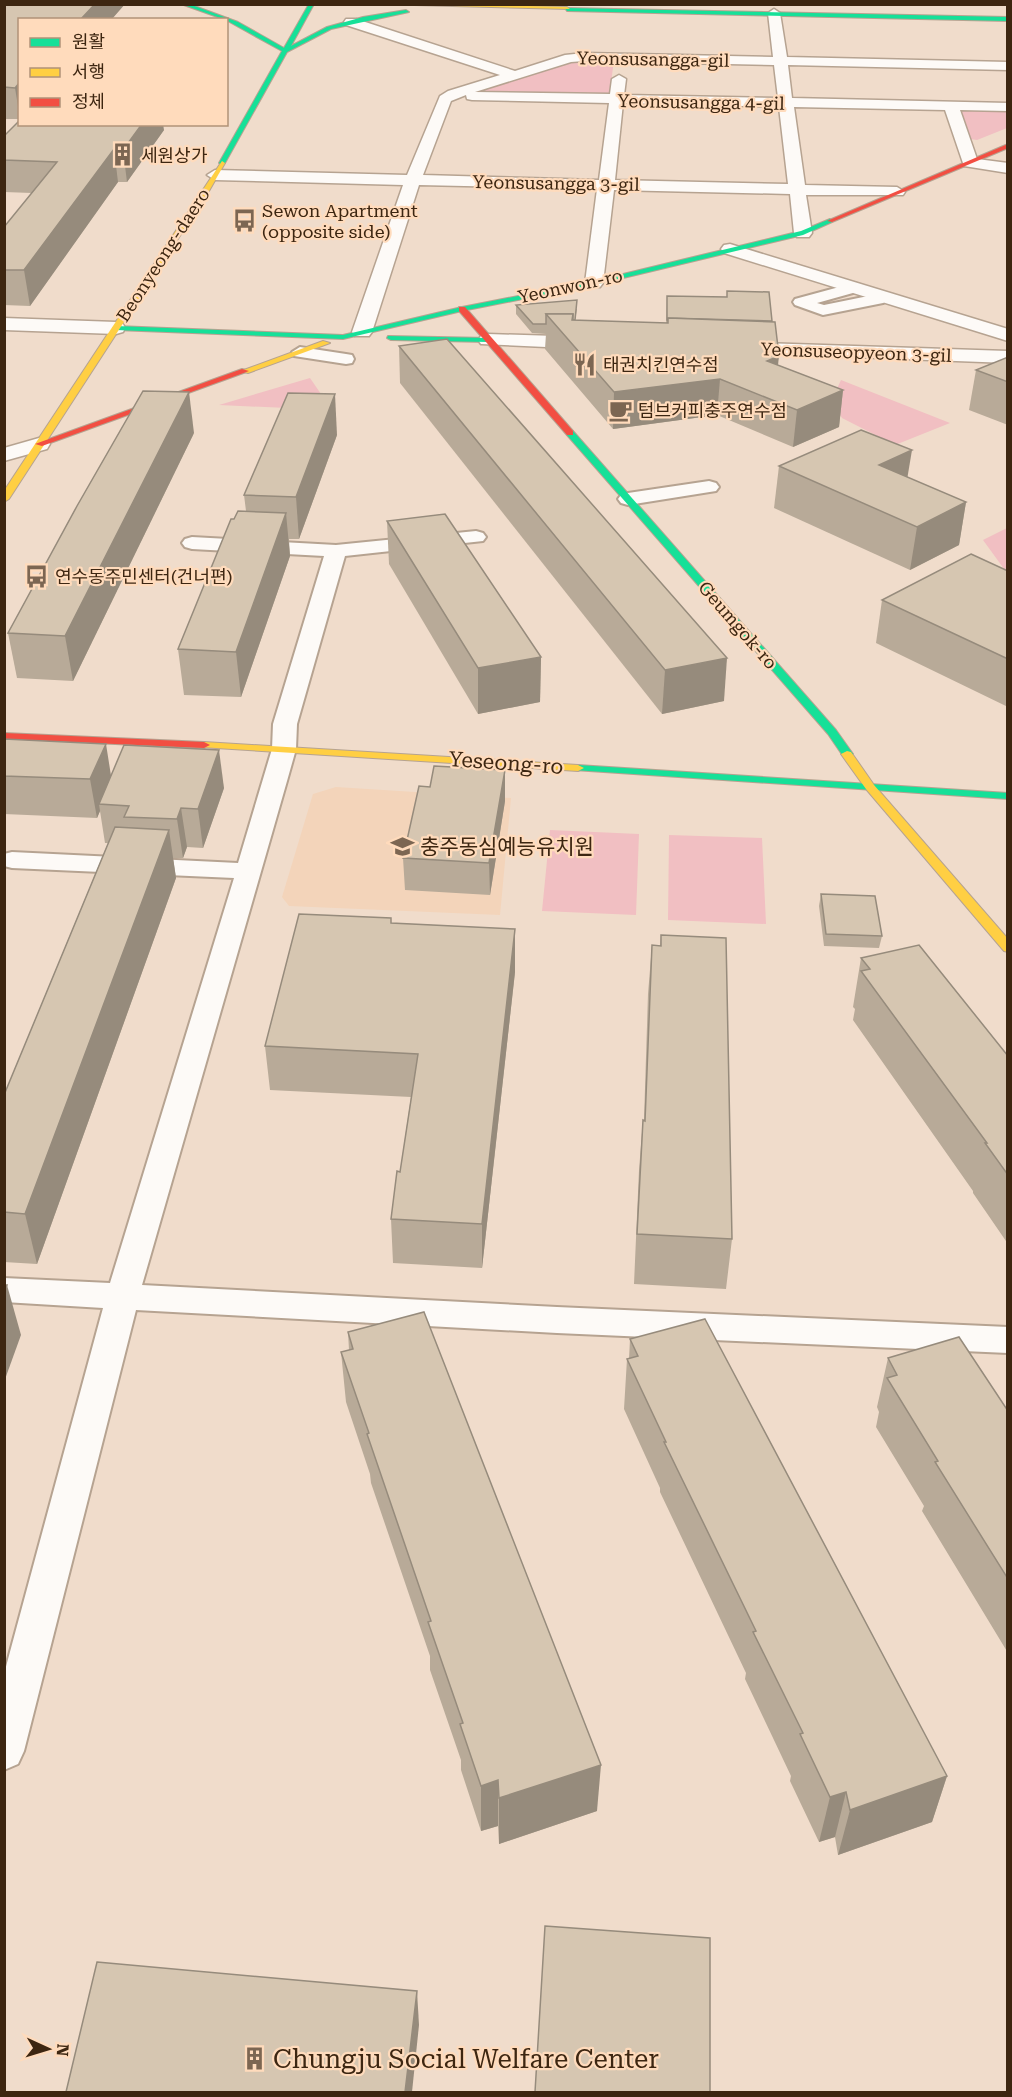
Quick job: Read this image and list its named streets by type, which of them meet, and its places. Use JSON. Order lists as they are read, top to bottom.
{
  "streets": {
    "street": [
      "Yeonsusangga-gil",
      "Yeonsusangga 4-gil",
      "Yeonsusangga 3-gil",
      "Beonyeong-daero",
      "Yeonwon-ro",
      "Yeonsuseopyeon 3-gil",
      "Geumgok-ro",
      "Yeseong-ro"
    ]
  },
  "crossings": [
    ["Yeonsusangga-gil", "Yeonsusangga 4-gil"],
    ["Yeonsusangga 3-gil", "Beonyeong-daero"],
    ["Yeonsusangga 3-gil", "Yeonwon-ro"],
    ["Beonyeong-daero", "Yeonwon-ro"],
    ["Yeonwon-ro", "Geumgok-ro"],
    ["Geumgok-ro", "Yeseong-ro"]
  ],
  "places": {
    "building": ["세원상가", "Chungju Social Welfare Center"],
    "bus stop": ["Sewon Apartment (opposite side)", "연수동주민센터(건너편)"],
    "restaurant": ["태권치킨연수점"],
    "cafe": ["텀브커피충주연수점"],
    "school or university": ["충주동심예능유치원"]
  },
  "legend": ["원활", "서행", "정체"],
  "north": "right"
}
